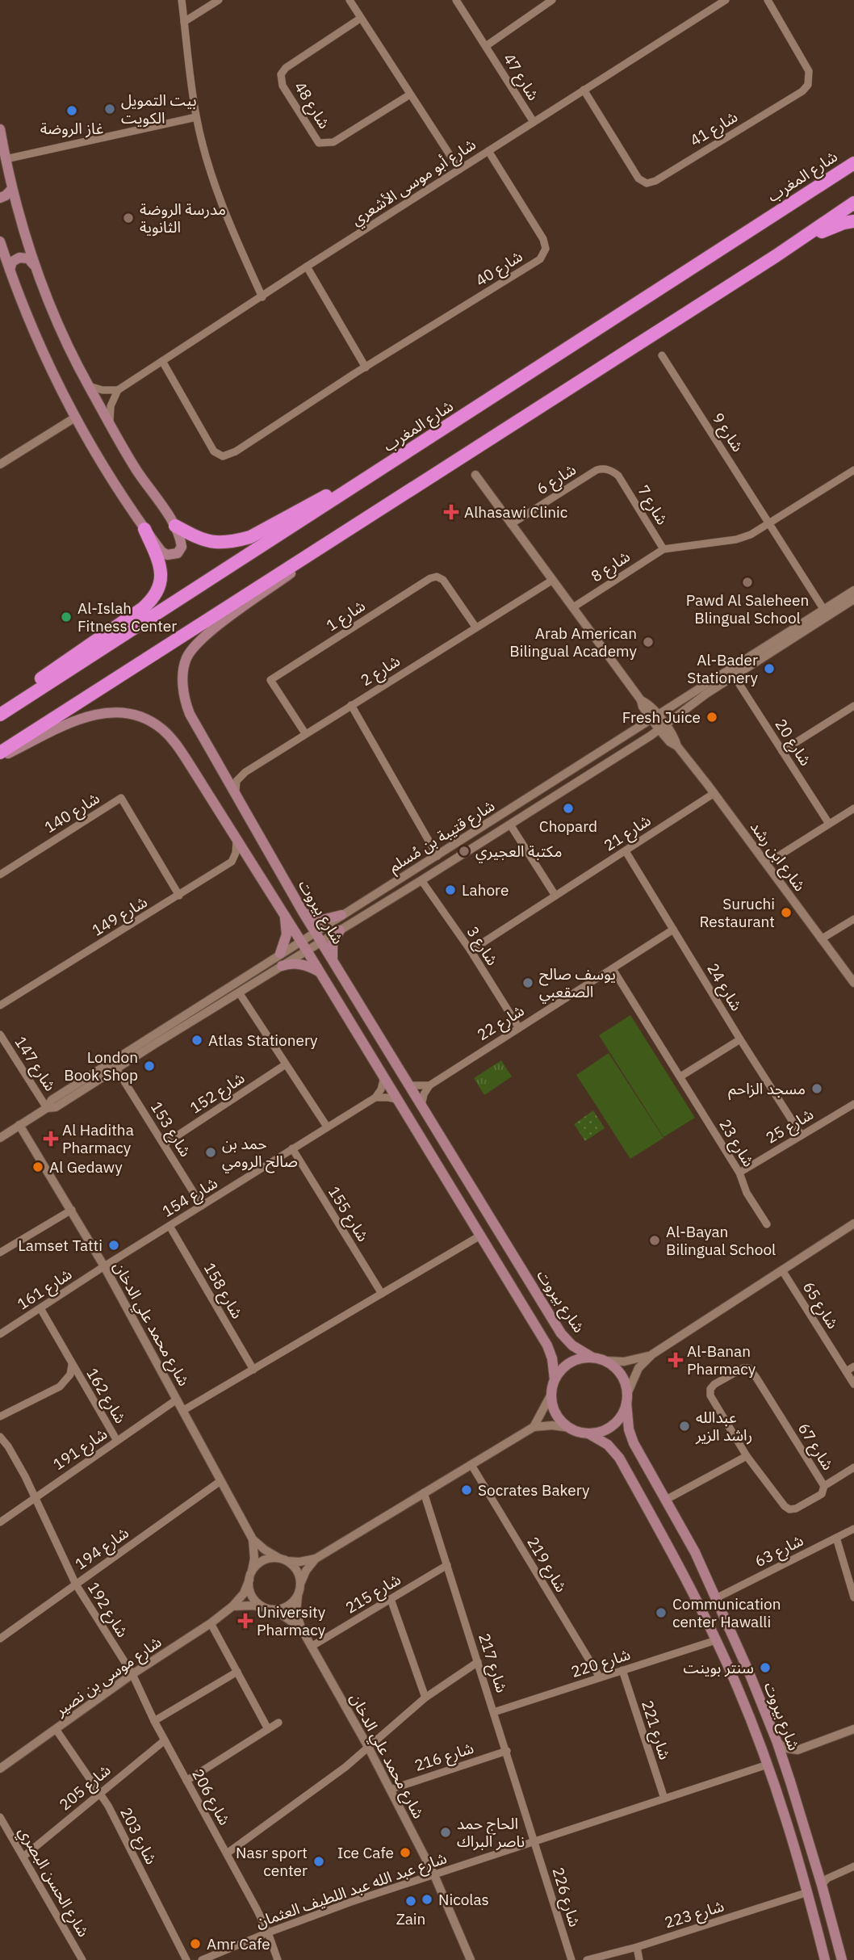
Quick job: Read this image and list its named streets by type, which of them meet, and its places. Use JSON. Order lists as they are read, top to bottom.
{
  "streets": {
    "highway": ["شارع المغرب"],
    "main road": ["شارع بيروت"],
    "street": [
      "شارع 47",
      "شارع 48",
      "شارع 41",
      "شارع أبو موسى الأشعري",
      "شارع 40",
      "شارع 9",
      "شارع 6",
      "شارع 7",
      "شارع 8",
      "شارع 1",
      "شارع 2",
      "شارع 20",
      "شارع 140",
      "شارع 21",
      "شارع قتيبة بن مُسلم",
      "شارع ابن رشد",
      "شارع 149",
      "شارع 3",
      "شارع 24",
      "شارع 22",
      "شارع 147",
      "شارع 152",
      "شارع 25",
      "شارع 153",
      "شارع 23",
      "شارع 154",
      "شارع 155",
      "شارع 161",
      "شارع 158",
      "شارع 65",
      "شارع محمد علي الدخان",
      "شارع 162",
      "شارع 67",
      "شارع 191",
      "شارع 194",
      "شارع 63",
      "شارع 219",
      "شارع 215",
      "شارع 192",
      "شارع 217",
      "شارع 220",
      "شارع موسى بن نصير",
      "شارع 221",
      "شارع 216",
      "شارع 205",
      "شارع 206",
      "شارع 203",
      "شارع الحسن البصري",
      "شارع عبد الله عبد اللطيف العثمان",
      "شارع 226",
      "شارع 223"
    ]
  },
  "crossings": [
    ["شارع 47", "شارع أبو موسى الأشعري"],
    ["شارع 41", "شارع أبو موسى الأشعري"],
    ["شارع أبو موسى الأشعري", "شارع 40"],
    ["شارع 9", "شارع قتيبة بن مُسلم"],
    ["شارع 6", "شارع 7"],
    ["شارع 6", "شارع ابن رشد"],
    ["شارع 7", "شارع 8"],
    ["شارع 8", "شارع ابن رشد"],
    ["شارع 1", "شارع 2"],
    ["شارع 2", "شارع ابن رشد"],
    ["شارع 2", "شارع بيروت"],
    ["شارع 20", "شارع قتيبة بن مُسلم"],
    ["شارع 140", "شارع 149"],
    ["شارع 21", "شارع ابن رشد"],
    ["شارع 21", "شارع 3"],
    ["شارع 21", "شارع 24"],
    ["شارع قتيبة بن مُسلم", "شارع ابن رشد"],
    ["شارع قتيبة بن مُسلم", "شارع بيروت"],
    ["شارع قتيبة بن مُسلم", "شارع 3"],
    ["شارع قتيبة بن مُسلم", "شارع 147"],
    ["شارع قتيبة بن مُسلم", "شارع 153"],
    ["شارع قتيبة بن مُسلم", "شارع محمد علي الدخان"],
    ["شارع بيروت", "شارع 149"],
    ["شارع بيروت", "شارع 63"],
    ["شارع بيروت", "شارع 220"],
    ["شارع بيروت", "شارع عبد الله عبد اللطيف العثمان"],
    ["شارع بيروت", "شارع 223"],
    ["شارع 3", "شارع 22"],
    ["شارع 24", "شارع 22"],
    ["شارع 24", "شارع 25"],
    ["شارع 22", "شارع 23"],
    ["شارع 152", "شارع 153"],
    ["شارع 25", "شارع 23"],
    ["شارع 153", "شارع 154"],
    ["شارع 154", "شارع 155"],
    ["شارع 154", "شارع 161"],
    ["شارع 154", "شارع 158"],
    ["شارع 154", "شارع محمد علي الدخان"],
    ["شارع 161", "شارع محمد علي الدخان"],
    ["شارع 161", "شارع 162"],
    ["شارع محمد علي الدخان", "شارع 191"],
    ["شارع محمد علي الدخان", "شارع 194"],
    ["شارع محمد علي الدخان", "شارع 215"],
    ["شارع محمد علي الدخان", "شارع موسى بن نصير"],
    ["شارع محمد علي الدخان", "شارع 216"],
    ["شارع محمد علي الدخان", "شارع عبد الله عبد اللطيف العثمان"],
    ["شارع 162", "شارع 191"],
    ["شارع 191", "شارع 192"],
    ["شارع 194", "شارع 192"],
    ["شارع 219", "شارع 220"],
    ["شارع 215", "شارع 217"],
    ["شارع 192", "شارع موسى بن نصير"],
    ["شارع 192", "شارع 206"],
    ["شارع 217", "شارع 220"],
    ["شارع 217", "شارع 216"],
    ["شارع 217", "شارع عبد الله عبد اللطيف العثمان"],
    ["شارع 217", "شارع 226"],
    ["شارع 220", "شارع 221"],
    ["شارع موسى بن نصير", "شارع 206"],
    ["شارع موسى بن نصير", "شارع 203"],
    ["شارع 221", "شارع عبد الله عبد اللطيف العثمان"],
    ["شارع 205", "شارع 206"],
    ["شارع 205", "شارع 203"],
    ["شارع 205", "شارع الحسن البصري"],
    ["شارع 206", "شارع عبد الله عبد اللطيف العثمان"],
    ["شارع عبد الله عبد اللطيف العثمان", "شارع 226"]
  ],
  "places": {
    "other": [
      "بيت التمويل الكويت",
      "غاز الروضة",
      "مدرسة الروضة الثانوية",
      "Pawd Al Saleheen Blingual School",
      "Al-Islah Fitness Center",
      "Arab American Bilingual Academy",
      "Al-Bader Stationery",
      "Fresh Juice",
      "Chopard",
      "مكتبة العجيري",
      "Lahore",
      "Suruchi Restaurant",
      "يوسف صالح الصقعبي",
      "Atlas Stationery",
      "London Book Shop",
      "مسجد الزاحم",
      "حمد بن صالح الرومي",
      "Al Gedawy",
      "Al-Bayan Bilingual School",
      "Lamset Tatti",
      "عبدالله راشد الزير",
      "Socrates Bakery",
      "Communication center Hawalli",
      "سنتر بوينت",
      "الحاج حمد ناصر البراك",
      "Ice Cafe",
      "Nasr sport center",
      "Nicolas",
      "Zain",
      "Amr Cafe"
    ],
    "health": [
      "Alhasawi Clinic",
      "Al Haditha Pharmacy",
      "Al-Banan Pharmacy",
      "University Pharmacy"
    ]
  }
}
